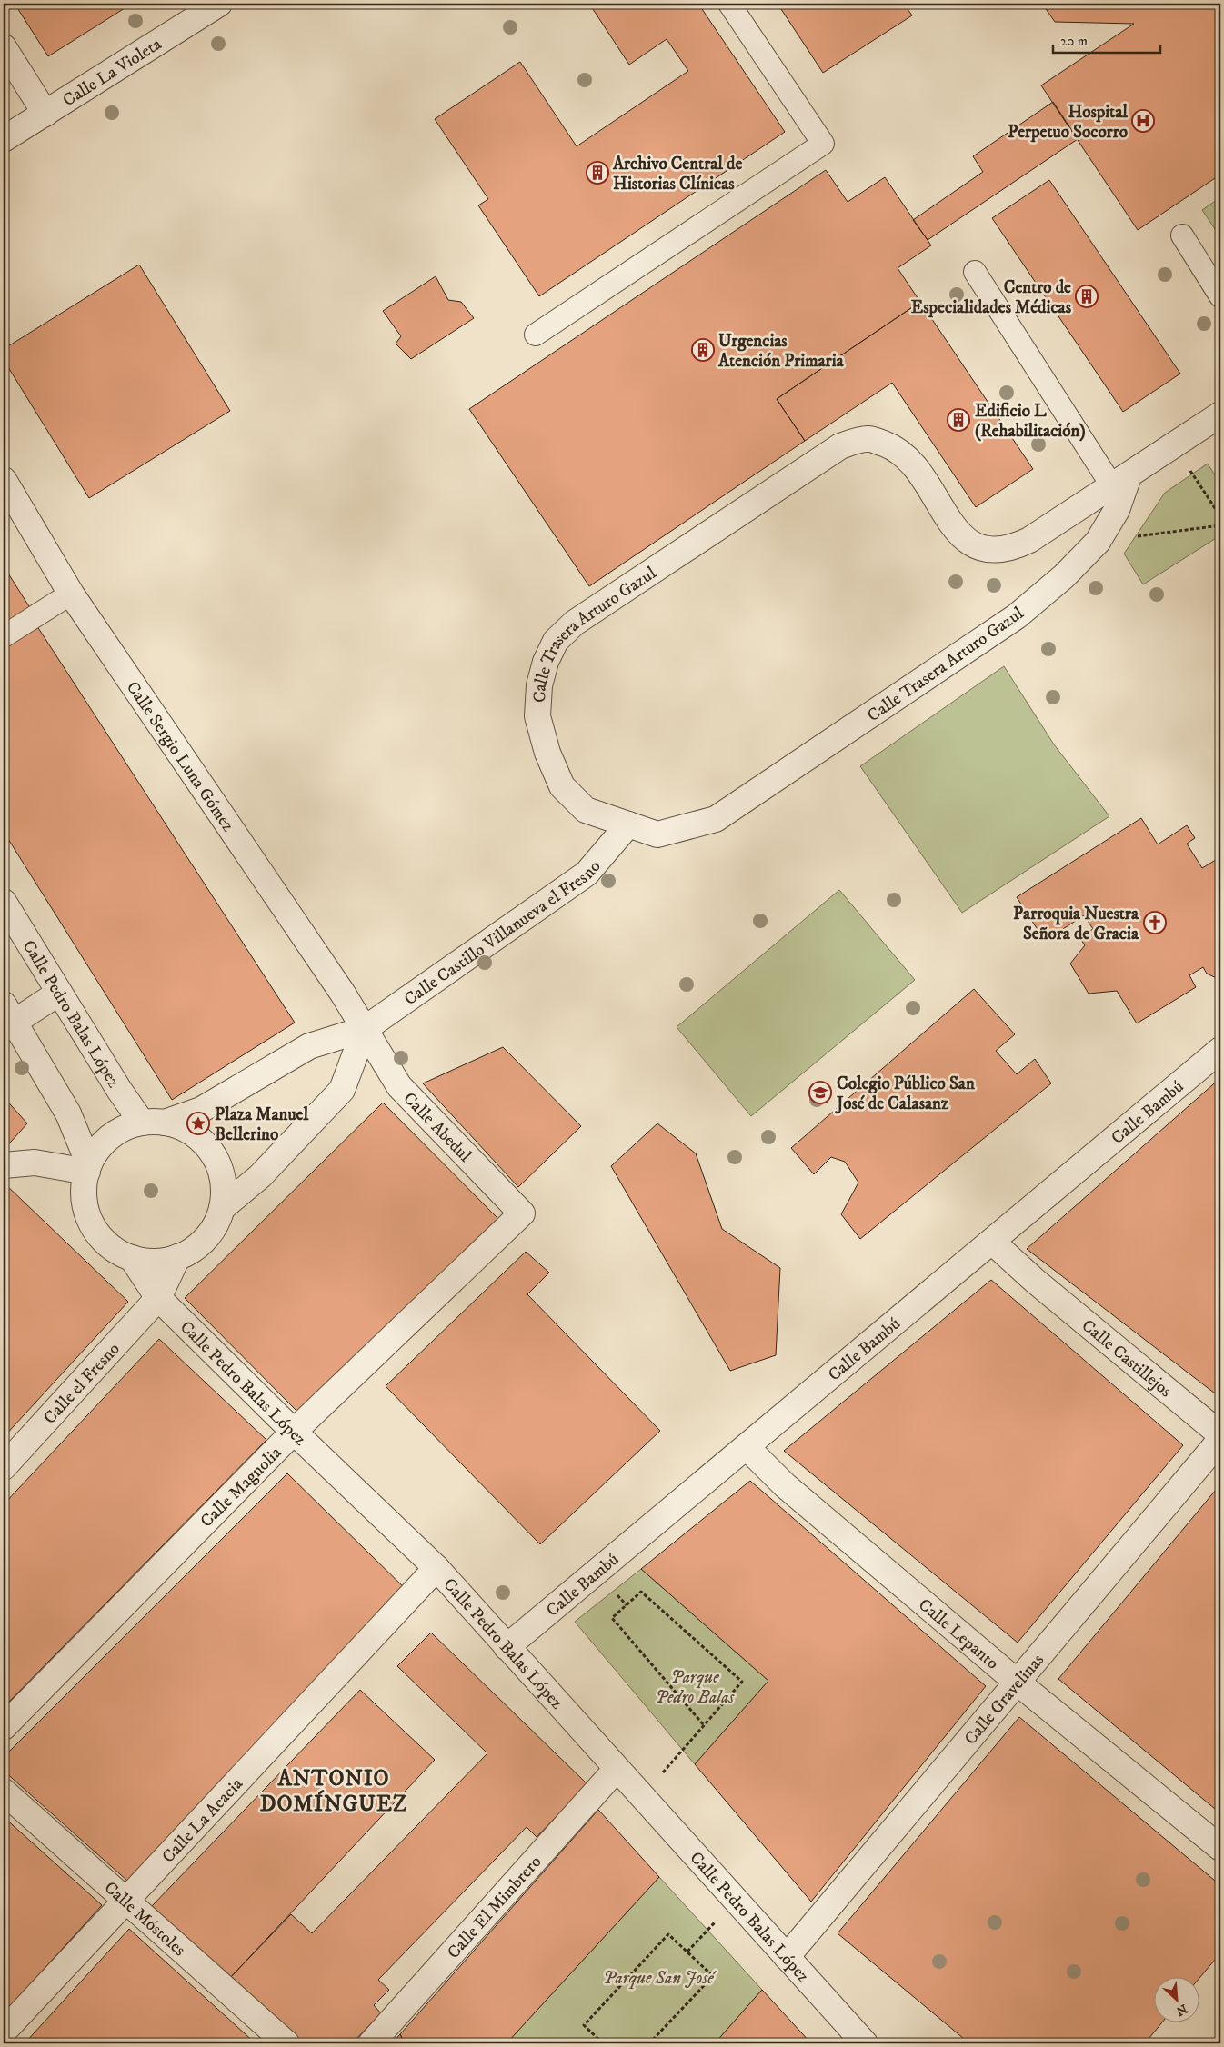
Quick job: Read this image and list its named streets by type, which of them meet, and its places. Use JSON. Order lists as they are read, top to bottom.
{
  "streets": {
    "street": [
      "Calle La Violeta",
      "Calle Trasera Arturo Gazul",
      "Calle Sergio Luna Gómez",
      "Calle Castillo Villanueva el Fresno",
      "Calle Pedro Balas López",
      "Calle Bambú",
      "Calle Abedul",
      "Calle Castillejos",
      "Calle el Fresno",
      "Calle Magnolia",
      "Calle Lepanto",
      "Calle Gravelinas",
      "Calle La Acacia",
      "Calle El Mimbrero",
      "Calle Móstoles"
    ]
  },
  "crossings": [
    ["Calle Trasera Arturo Gazul", "Calle Castillo Villanueva el Fresno"],
    ["Calle Sergio Luna Gómez", "Calle Castillo Villanueva el Fresno"],
    ["Calle Sergio Luna Gómez", "Calle Abedul"],
    ["Calle Castillo Villanueva el Fresno", "Calle Pedro Balas López"],
    ["Calle Castillo Villanueva el Fresno", "Calle Abedul"],
    ["Calle Pedro Balas López", "Calle Bambú"],
    ["Calle Pedro Balas López", "Calle el Fresno"],
    ["Calle Pedro Balas López", "Calle Magnolia"],
    ["Calle Pedro Balas López", "Calle Gravelinas"],
    ["Calle Pedro Balas López", "Calle La Acacia"],
    ["Calle Pedro Balas López", "Calle El Mimbrero"],
    ["Calle Bambú", "Calle Castillejos"],
    ["Calle Bambú", "Calle Lepanto"],
    ["Calle Abedul", "Calle Magnolia"],
    ["Calle Lepanto", "Calle Gravelinas"],
    ["Calle La Acacia", "Calle Móstoles"]
  ],
  "districts": ["ANTONIO DOMÍNGUEZ"],
  "parks": ["Parque Pedro Balas", "Parque San José"],
  "places": {
    "hospital": ["Hospital Perpetuo Socorro"],
    "building": [
      "Archivo Central de Historias Clínicas",
      "Centro de Especialidades Médicas",
      "Urgencias Atención Primaria",
      "Edificio L (Rehabilitación)"
    ],
    "church": ["Parroquia Nuestra Señora de Gracia"],
    "school or university": ["Colegio Público San José de Calasanz"],
    "place": ["Plaza Manuel Bellerino"]
  },
  "scale_bar": "20 m",
  "north": "bottom right"
}
